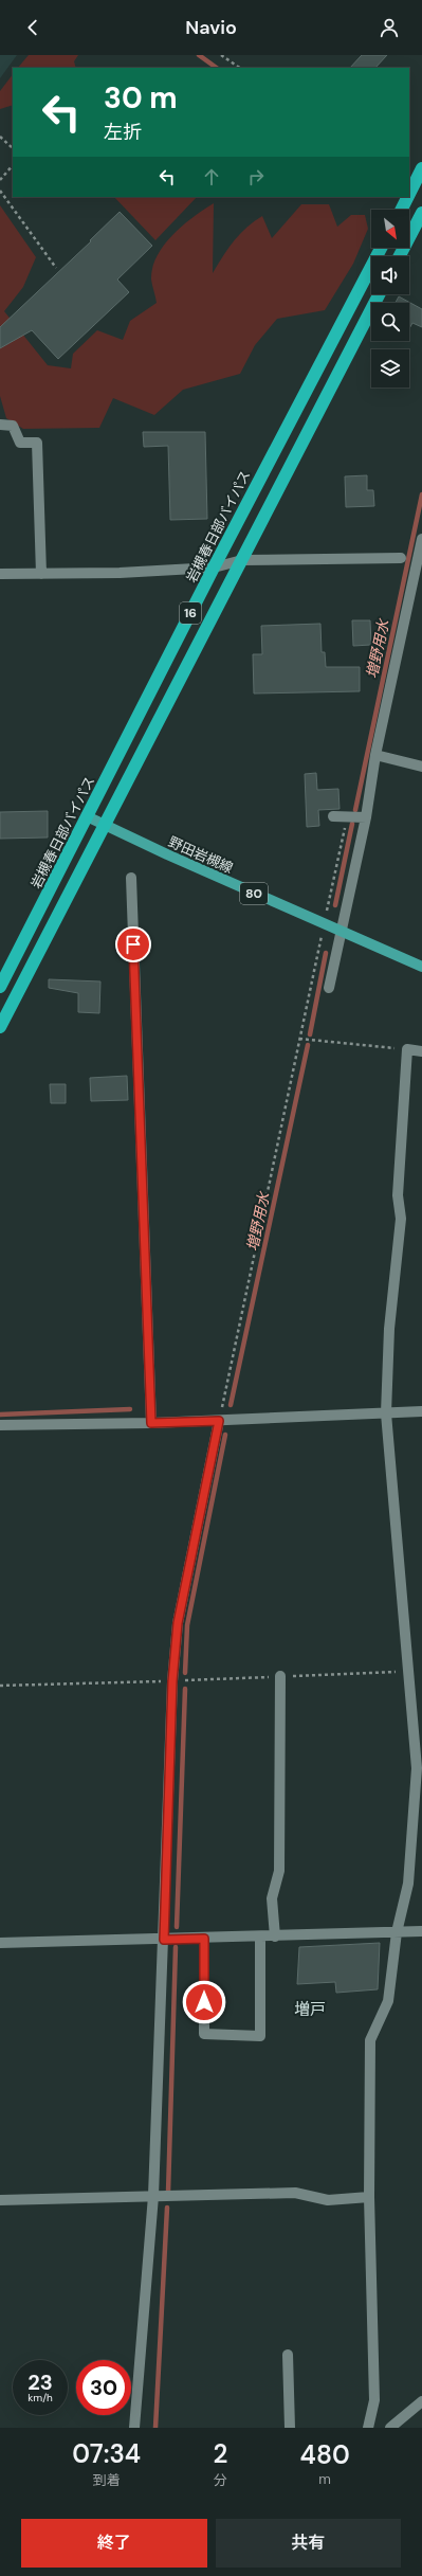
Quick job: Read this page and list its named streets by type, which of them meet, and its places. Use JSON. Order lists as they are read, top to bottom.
{
  "streets": {
    "highway": ["岩槻春日部バイパス", "16"],
    "main road": ["野田岩槻線", "80"]
  },
  "crossings": [
    ["岩槻春日部バイパス", "野田岩槻線"],
    ["16", "野田岩槻線"]
  ],
  "districts": ["増戸"],
  "water": ["増野用水"],
  "north": "bottom right",
  "page": {
    "header": "Navio",
    "turn": ["30 m", "左折"],
    "speed": "23 km/h",
    "limit": "30",
    "eta": [
      "07:34",
      "到着",
      "2",
      "分",
      "480",
      "m"
    ],
    "buttons": ["終了", "共有"]
  }
}
